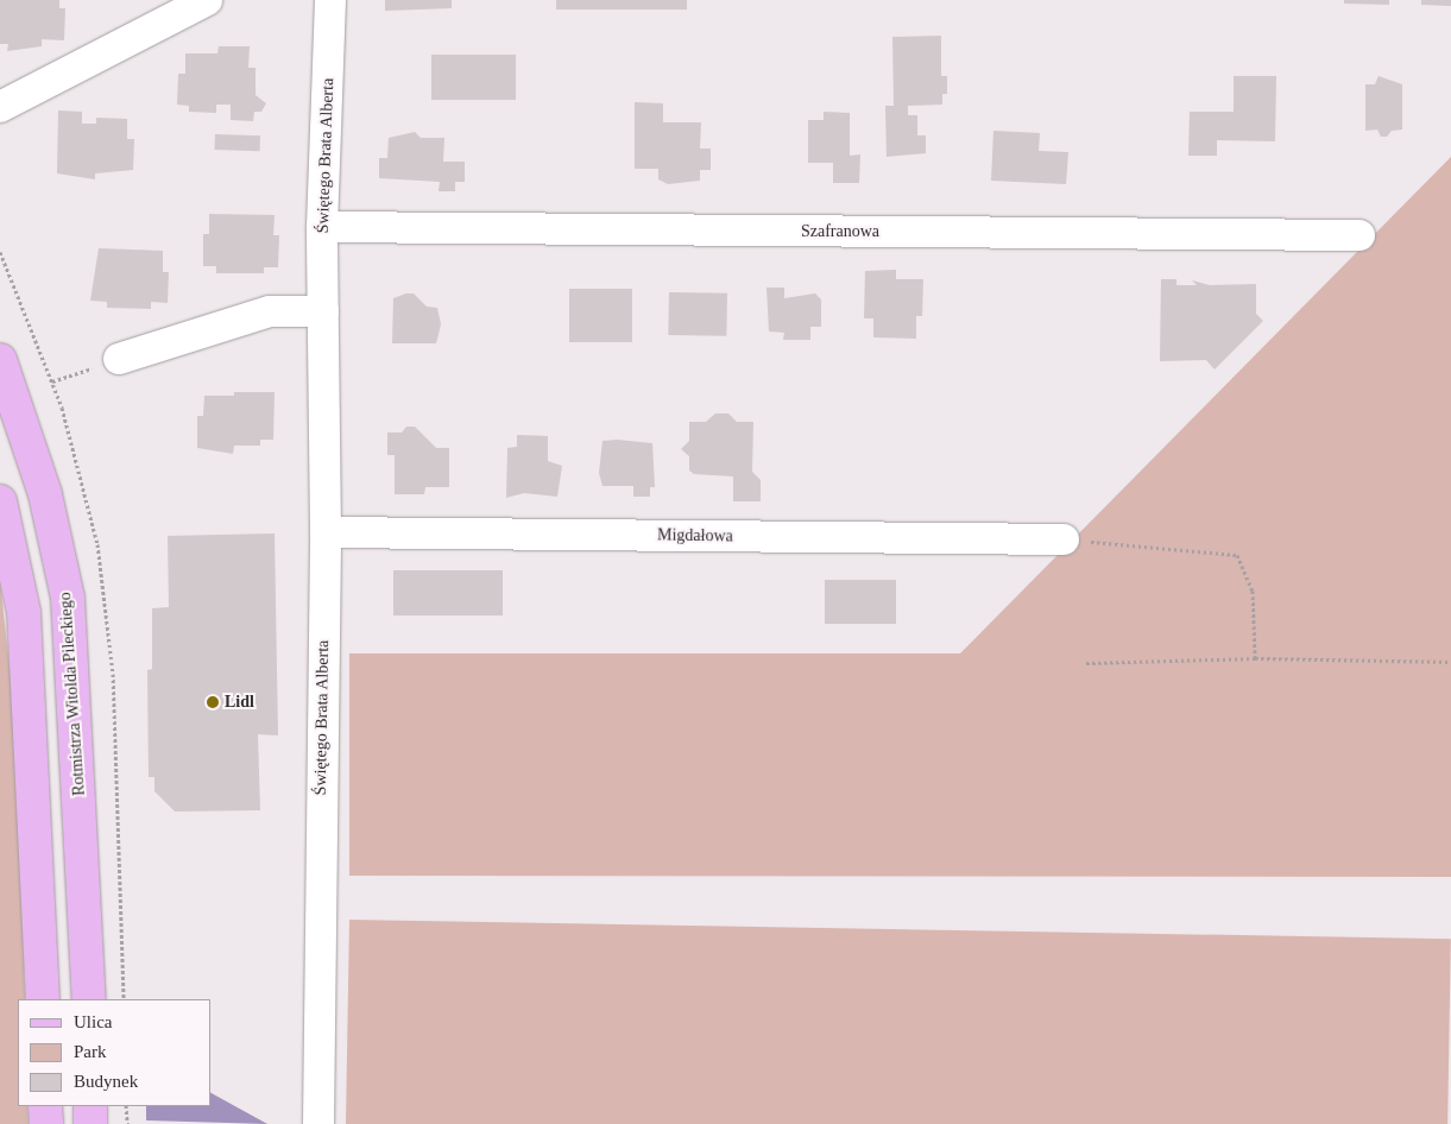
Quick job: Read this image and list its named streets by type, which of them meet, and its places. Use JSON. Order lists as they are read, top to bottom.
{
  "streets": {
    "main road": ["Rotmistrza Witolda Pileckiego"],
    "street": ["Świętego Brata Alberta", "Szafranowa", "Migdałowa"]
  },
  "crossings": [
    ["Świętego Brata Alberta", "Szafranowa"],
    ["Świętego Brata Alberta", "Migdałowa"]
  ],
  "places": ["Lidl"],
  "legend": ["Ulica", "Park", "Budynek"]
}
